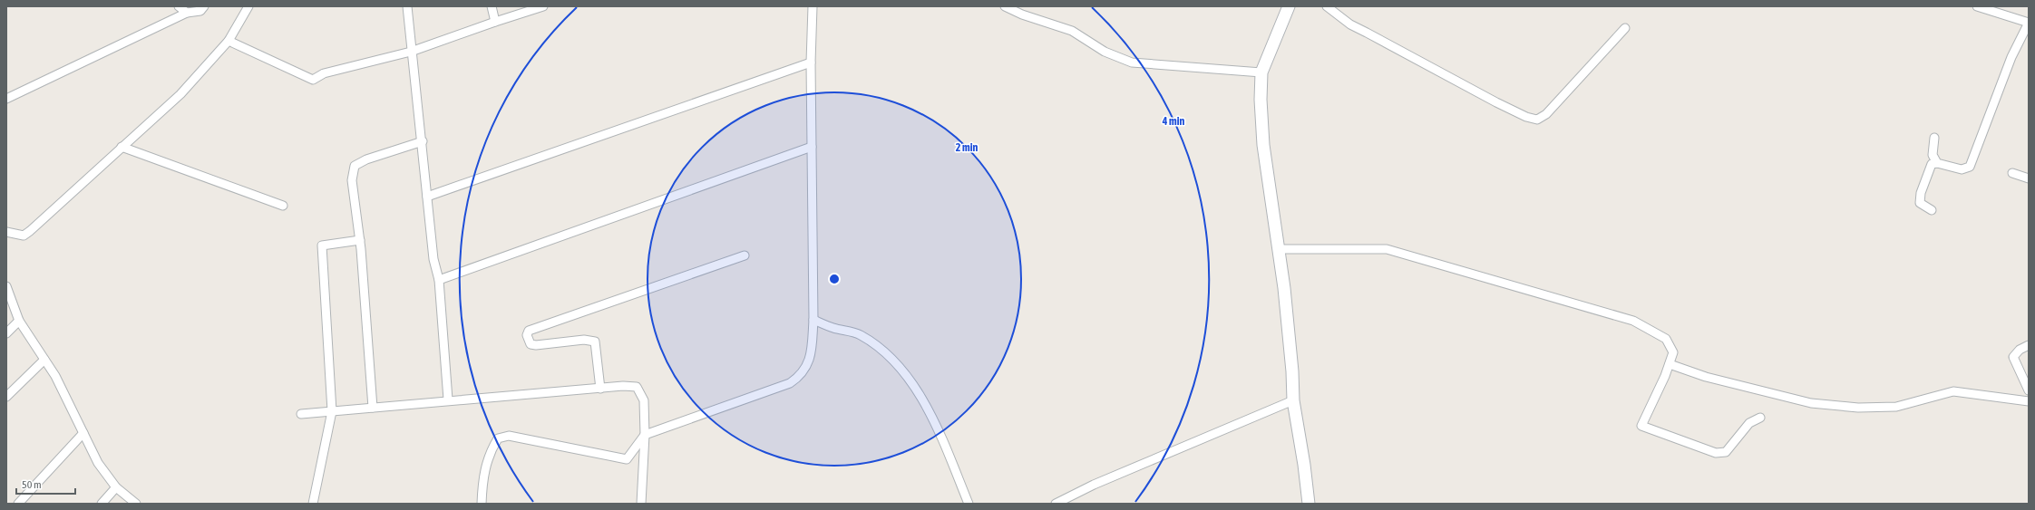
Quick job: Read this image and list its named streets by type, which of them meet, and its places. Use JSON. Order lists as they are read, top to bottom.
{
  "scale_bar": "50 m",
  "rings": ["4 min", "2 min"]
}
